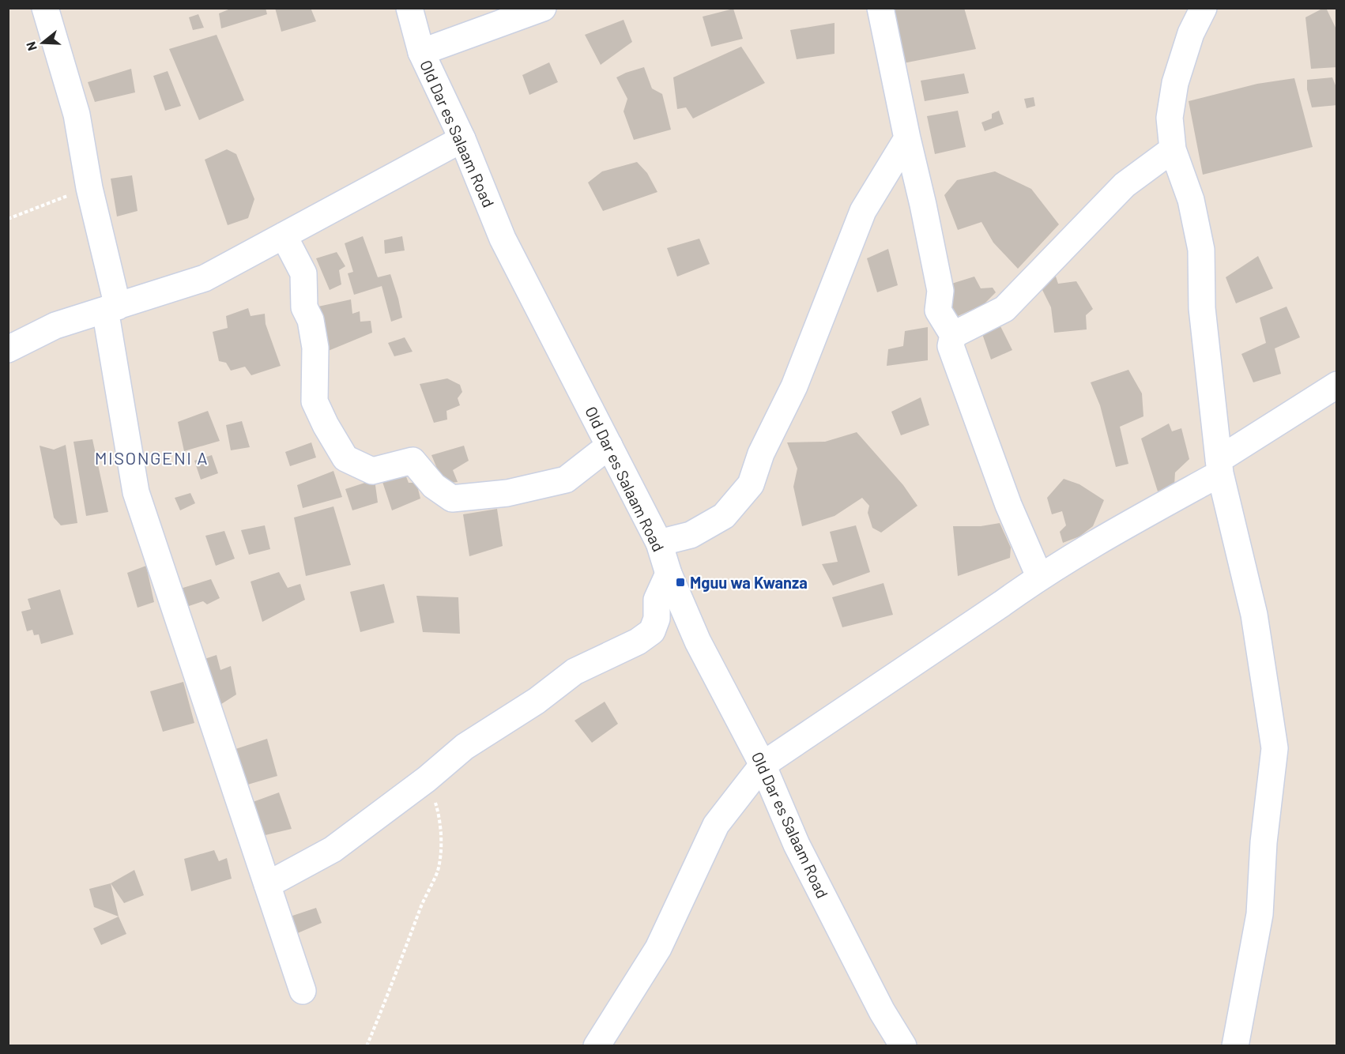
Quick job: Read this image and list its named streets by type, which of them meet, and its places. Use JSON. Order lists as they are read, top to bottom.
{
  "streets": {
    "street": ["Old Dar es Salaam Road"]
  },
  "districts": ["MISONGENI A"],
  "places": {
    "transit": ["Mguu wa Kwanza"]
  },
  "north": "left"
}
